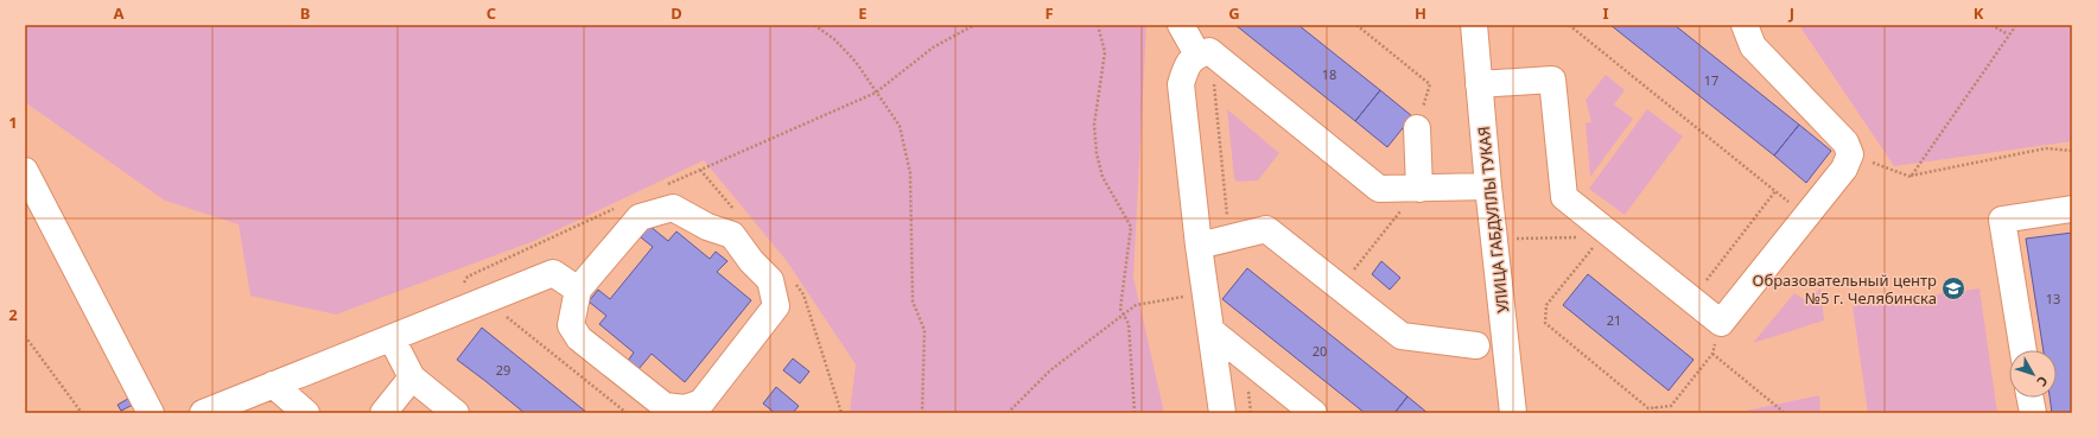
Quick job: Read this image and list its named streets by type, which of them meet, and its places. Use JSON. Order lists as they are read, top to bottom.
{
  "streets": {
    "street": ["УЛИЦА ГАБДУЛЛЫ ТУКАЯ"]
  },
  "places": {
    "school or university": ["Образовательный центр №5 г. Челябинска"]
  },
  "house_numbers": [
    "18",
    "17",
    "13",
    "21",
    "20",
    "29"
  ],
  "north": "bottom right",
  "grid": {
    "columns": [
      "A",
      "B",
      "C",
      "D",
      "E",
      "F",
      "G",
      "H",
      "I",
      "J",
      "K"
    ],
    "rows": ["1", "2"]
  }
}
